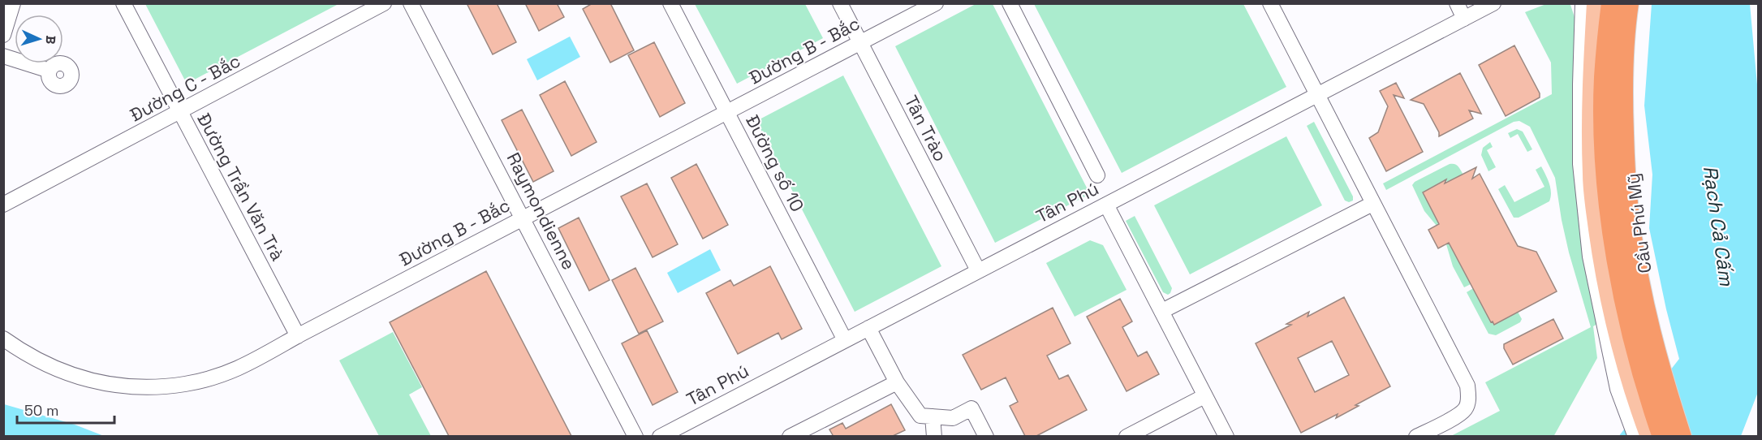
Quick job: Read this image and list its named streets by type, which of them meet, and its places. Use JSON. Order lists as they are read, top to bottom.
{
  "streets": {
    "highway": ["Cầu Phú Mỹ"],
    "street": [
      "Đường B - Bắc",
      "Đường C - Bắc",
      "Tân Trào",
      "Đường số 10",
      "Đường Trần Văn Trà",
      "Tân Phú",
      "Raymondienne"
    ]
  },
  "crossings": [
    ["Đường B - Bắc", "Tân Trào"],
    ["Đường B - Bắc", "Đường số 10"],
    ["Đường B - Bắc", "Đường Trần Văn Trà"],
    ["Đường B - Bắc", "Raymondienne"],
    ["Đường C - Bắc", "Đường Trần Văn Trà"],
    ["Tân Trào", "Tân Phú"],
    ["Đường số 10", "Tân Phú"]
  ],
  "water": ["Rạch Cả Cấm"],
  "scale_bar": "50 m",
  "north": "right"
}
